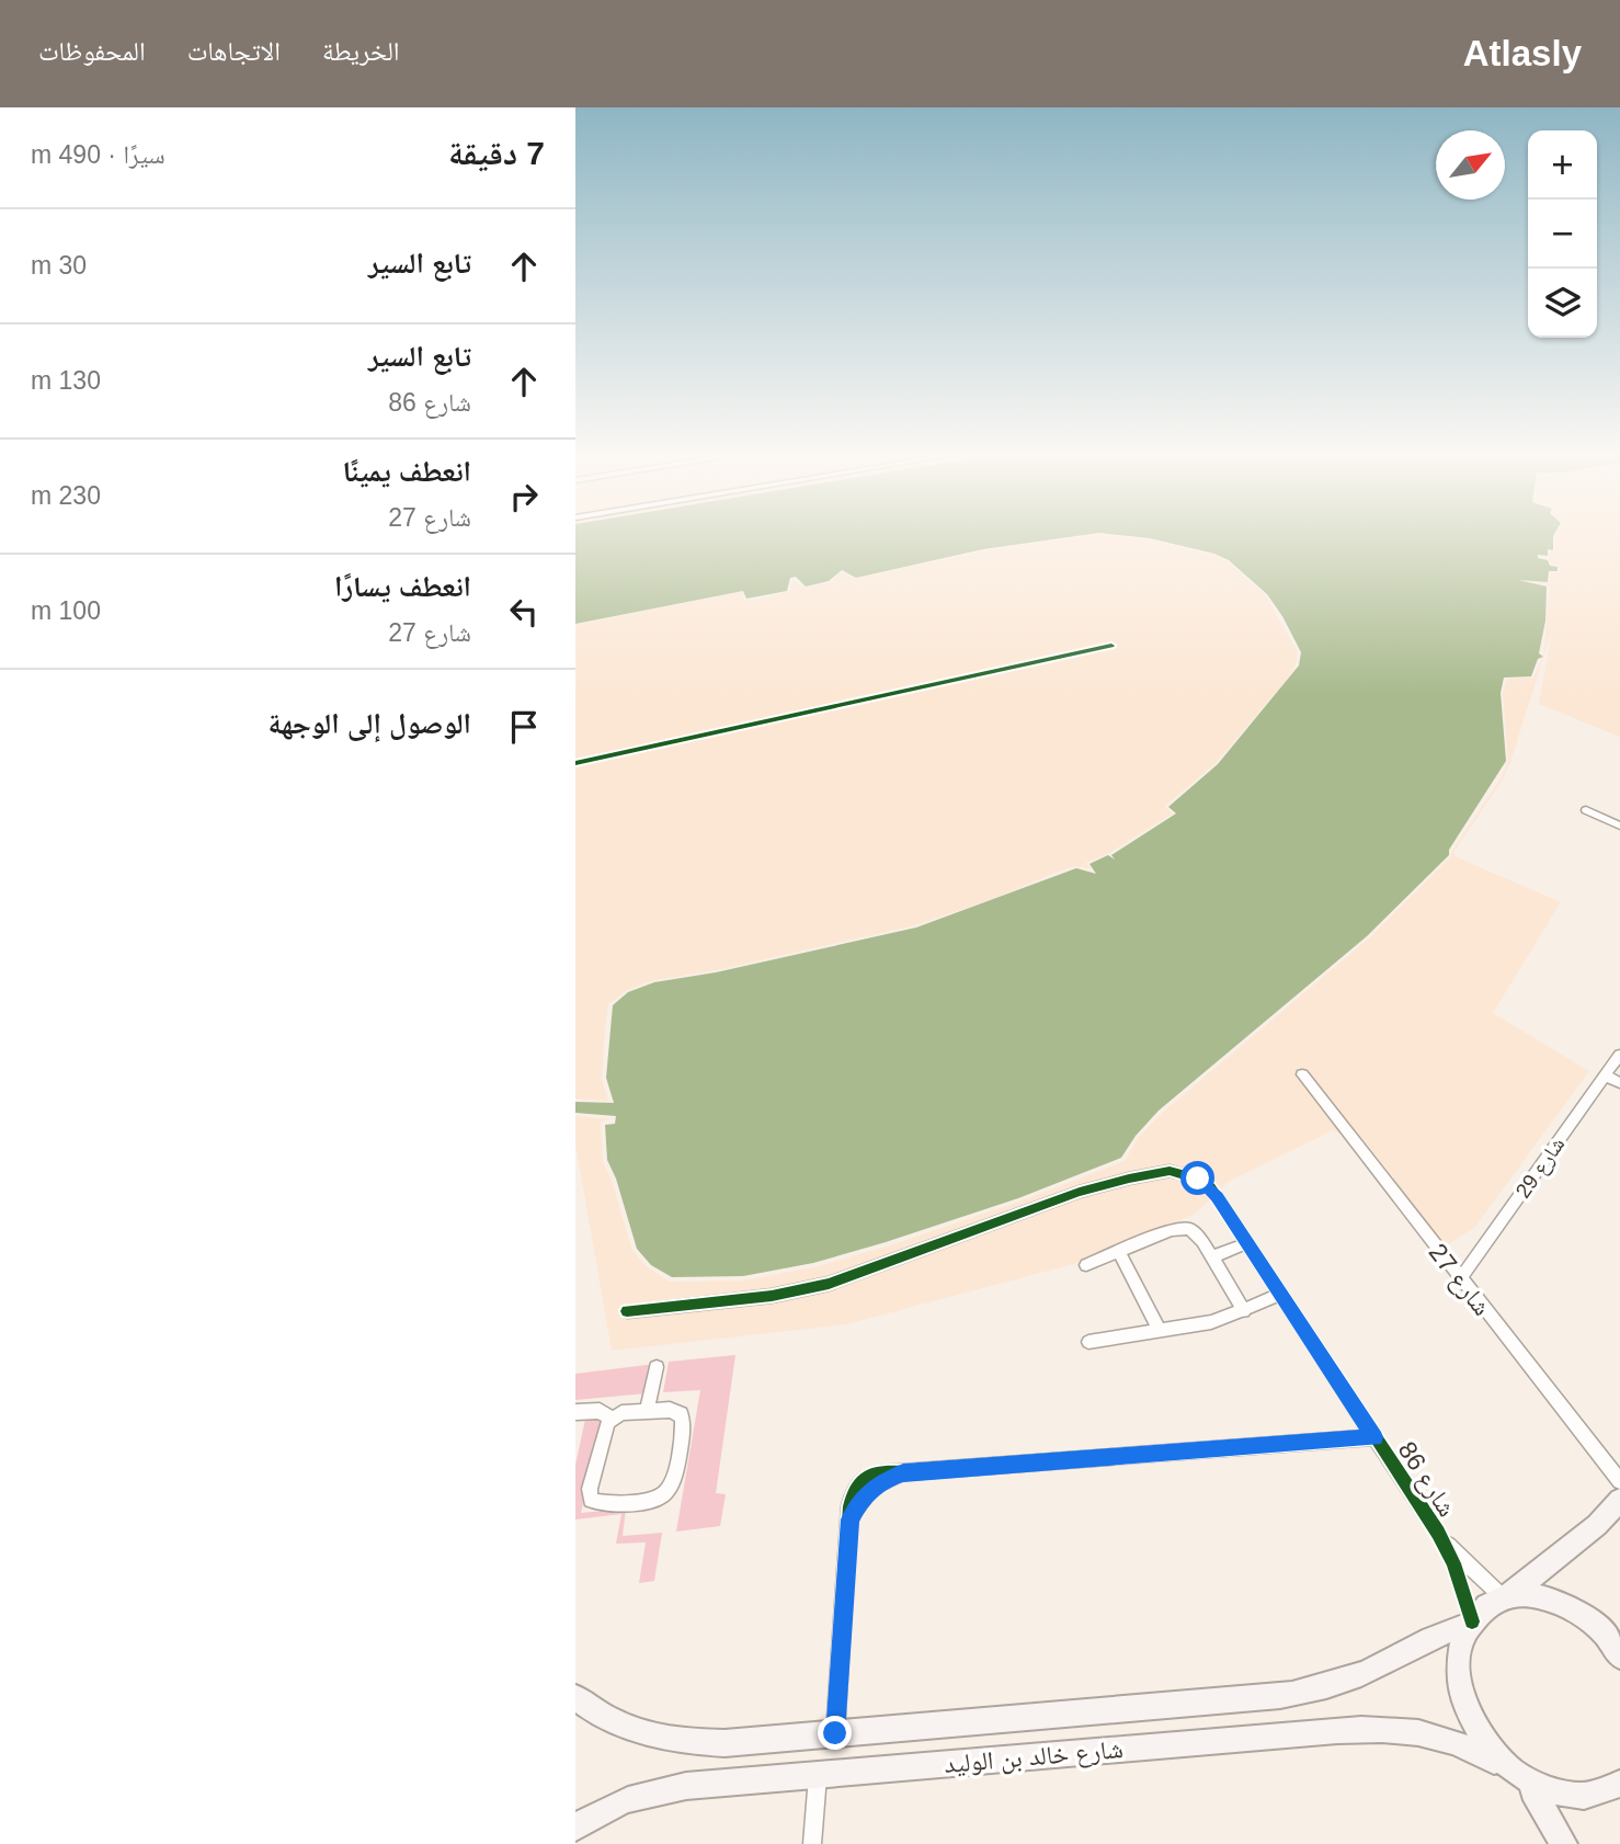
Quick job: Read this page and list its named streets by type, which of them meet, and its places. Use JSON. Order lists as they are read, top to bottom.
{
  "streets": {
    "main road": ["شارع خالد بن الوليد"],
    "street": ["شارع 29", "شارع 27", "شارع 86"]
  },
  "crossings": [
    ["شارع 29", "شارع 27"],
    ["شارع 86", "شارع خالد بن الوليد"]
  ],
  "north": "top right",
  "page": {
    "header": "Atlasly",
    "nav": ["الخريطة", "الاتجاهات", "المحفوظات"],
    "heading": ["7 دقيقة", "سيرًا · 490 m"],
    "map_buttons": ["+", "−"],
    "list": [
      ["تابع السير", "30 m"],
      ["تابع السير", "شارع 86", "130 m"],
      ["انعطف يمينًا", "شارع 27", "230 m"],
      ["انعطف يسارًا", "شارع 27", "100 m"],
      "الوصول إلى الوجهة"
    ]
  }
}
